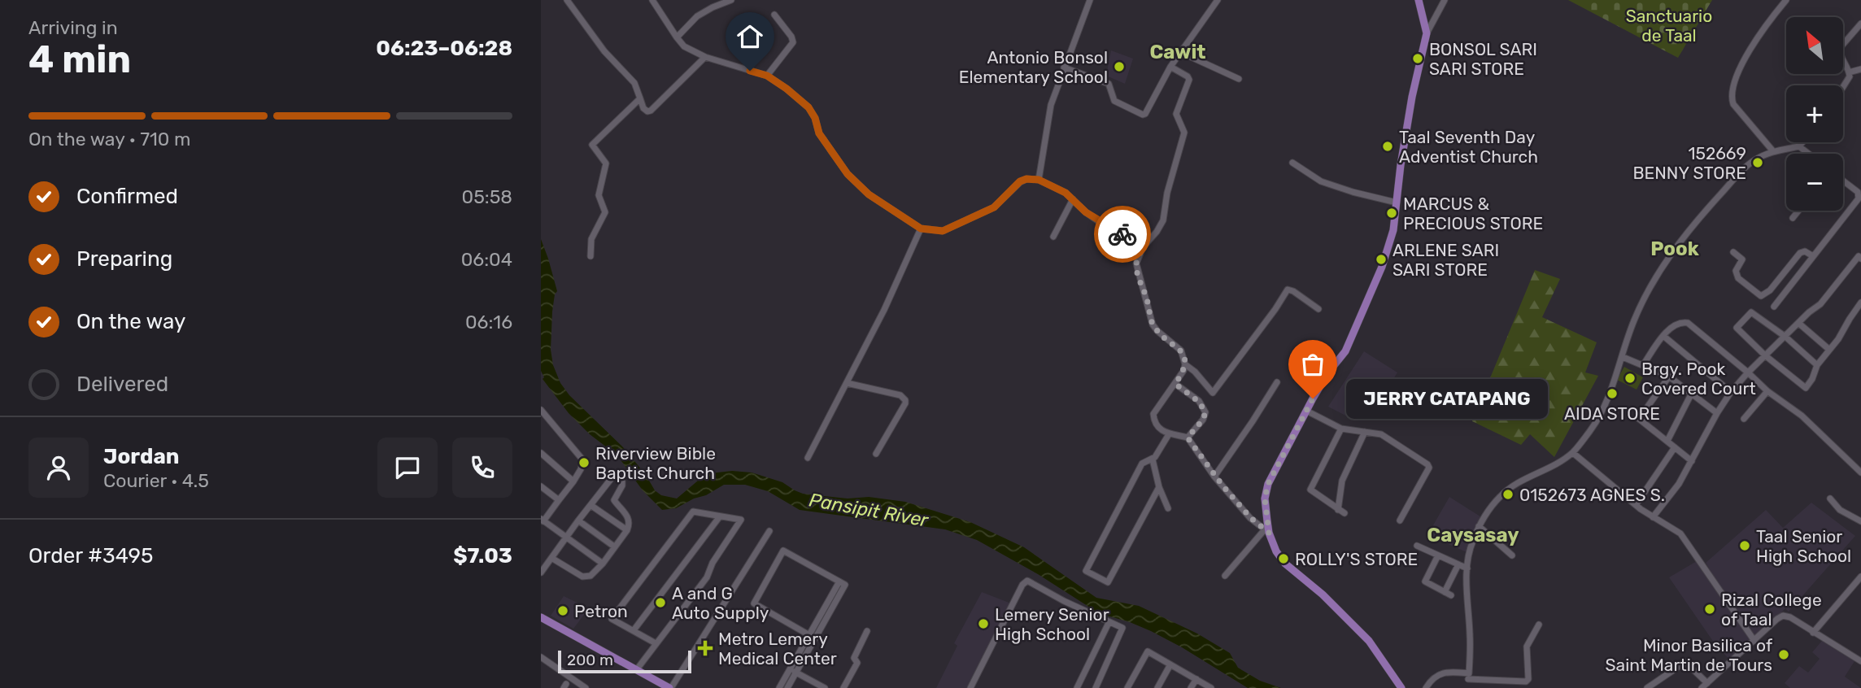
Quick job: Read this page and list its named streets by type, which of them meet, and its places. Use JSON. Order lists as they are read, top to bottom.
{
  "districts": ["Cawit", "Pook", "Caysasay"],
  "water": ["Pansipit River"],
  "parks": ["Sanctuario de Taal"],
  "places": {
    "other": [
      "BONSOL SARI SARI STORE",
      "Antonio Bonsol Elementary School",
      "Taal Seventh Day Adventist Church",
      "152669 BENNY STORE",
      "MARCUS & PRECIOUS STORE",
      "ARLENE SARI SARI STORE",
      "Brgy. Pook Covered Court",
      "AIDA STORE",
      "JERRY CATAPANG",
      "Riverview Bible Baptist Church",
      "0152673 AGNES S.",
      "Taal Senior High School",
      "ROLLY'S STORE",
      "A and G Auto Supply",
      "Rizal College of Taal",
      "Petron",
      "Lemery Senior High School",
      "Minor Basilica of Saint Martin de Tours"
    ],
    "health": ["Metro Lemery Medical Center"]
  },
  "scale_bar": "200 m",
  "north": "top left",
  "page": {
    "heading": ["4 min", "Arriving in", "06:23–06:28"],
    "panel": [
      "Jordan",
      "Courier · 4.5",
      "Order #3495",
      "$7.03"
    ],
    "map_buttons": ["+", "−"],
    "bar": "On the way · 710 m",
    "list": [
      ["Confirmed", "05:58"],
      ["Preparing", "06:04"],
      ["On the way", "06:16"],
      "Delivered"
    ],
    "bubble": "JERRY CATAPANG",
    "scale": "200 m"
  }
}
